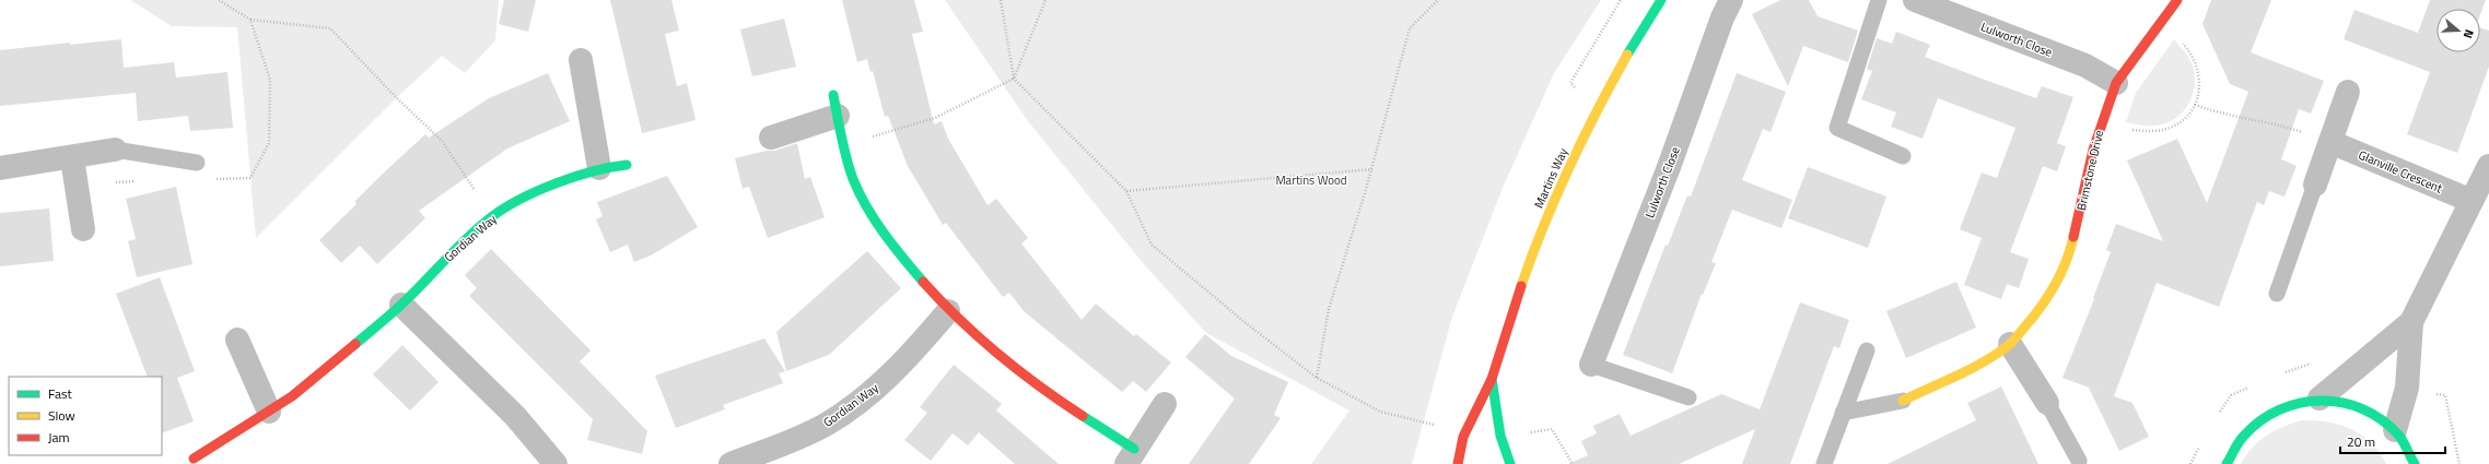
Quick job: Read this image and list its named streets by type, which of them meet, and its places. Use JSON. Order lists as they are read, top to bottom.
{
  "streets": {
    "street": [
      "Lulworth Close",
      "Brimstone Drive",
      "Glanville Crescent",
      "Martins Way",
      "Gordian Way"
    ]
  },
  "crossings": [
    ["Lulworth Close", "Brimstone Drive"]
  ],
  "parks": ["Martins Wood"],
  "legend": ["Fast", "Slow", "Jam"],
  "scale_bar": "20 m",
  "north": "right"
}
